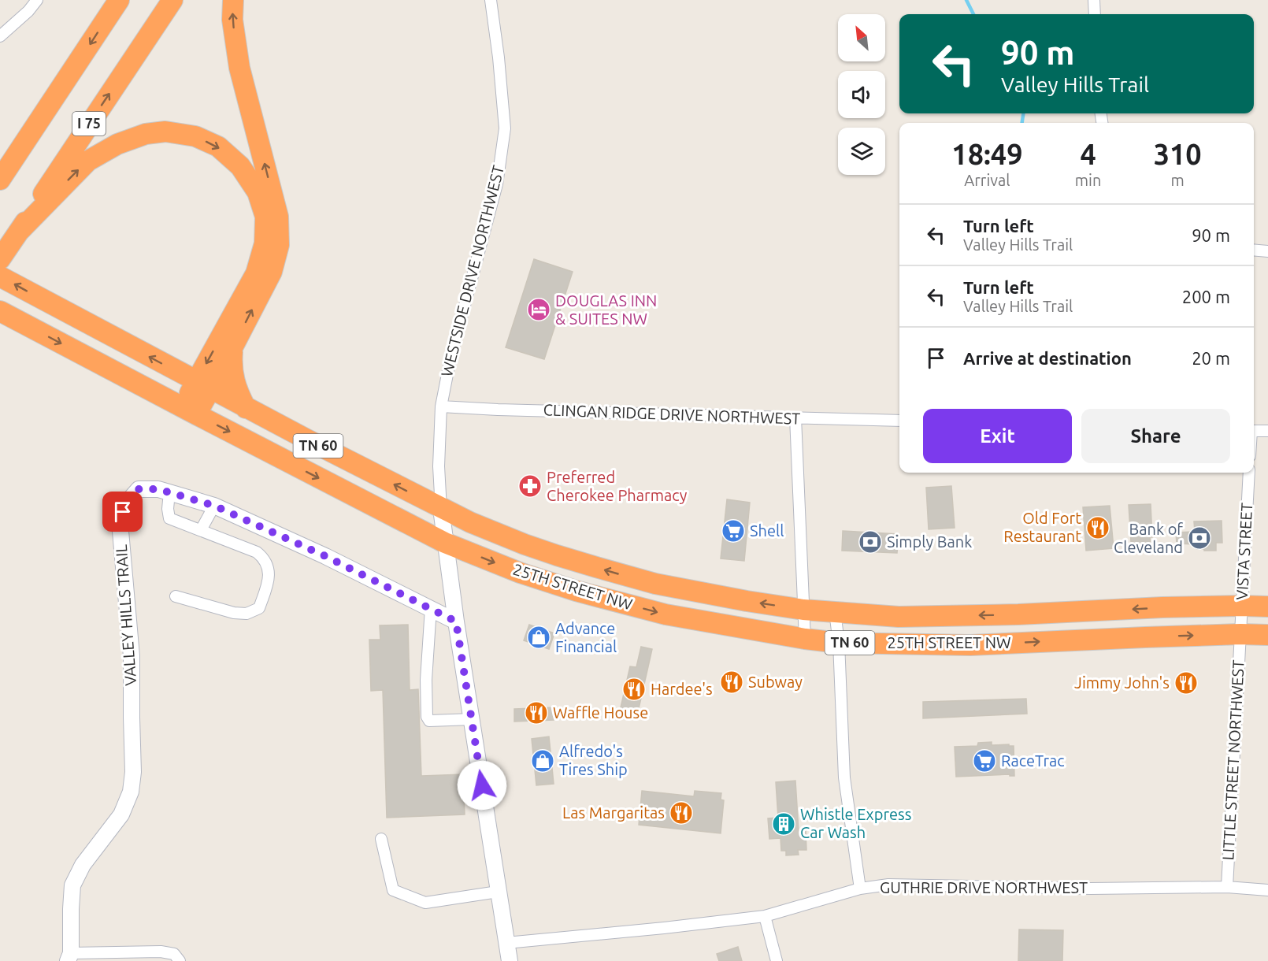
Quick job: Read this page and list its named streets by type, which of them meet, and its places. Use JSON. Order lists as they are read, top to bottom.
{
  "streets": {
    "highway": ["I 75", "TN 60", "25TH STREET NW"],
    "street": [
      "WESTSIDE DRIVE NORTHWEST",
      "CLINGAN RIDGE DRIVE NORTHWEST",
      "VISTA STREET",
      "VALLEY HILLS TRAIL",
      "LITTLE STREET NORTHWEST",
      "GUTHRIE DRIVE NORTHWEST"
    ]
  },
  "crossings": [
    ["WESTSIDE DRIVE NORTHWEST", "CLINGAN RIDGE DRIVE NORTHWEST"],
    ["WESTSIDE DRIVE NORTHWEST", "TN 60"],
    ["WESTSIDE DRIVE NORTHWEST", "25TH STREET NW"],
    ["WESTSIDE DRIVE NORTHWEST", "VALLEY HILLS TRAIL"],
    ["WESTSIDE DRIVE NORTHWEST", "GUTHRIE DRIVE NORTHWEST"],
    ["TN 60", "25TH STREET NW"],
    ["VISTA STREET", "25TH STREET NW"],
    ["VISTA STREET", "LITTLE STREET NORTHWEST"],
    ["25TH STREET NW", "LITTLE STREET NORTHWEST"],
    ["LITTLE STREET NORTHWEST", "GUTHRIE DRIVE NORTHWEST"]
  ],
  "places": {
    "hotel": ["DOUGLAS INN & SUITES NW"],
    "pharmacy": ["Preferred Cherokee Pharmacy"],
    "restaurant": [
      "Old Fort Restaurant",
      "Subway",
      "Jimmy John's",
      "Hardee's",
      "Waffle House",
      "Las Margaritas"
    ],
    "supermarket": ["Shell", "RaceTrac"],
    "bank": ["Bank of Cleveland", "Simply Bank"],
    "shop": ["Advance Financial", "Alfredo's Tires Ship"],
    "building": ["Whistle Express Car Wash"]
  },
  "north": "top left",
  "page": {
    "turn": ["90 m", "Valley Hills Trail"],
    "eta": [
      "18:49",
      "Arrival",
      "4",
      "min",
      "310",
      "m"
    ],
    "list": [
      {
        "name": "Turn left",
        "note": "Valley Hills Trail",
        "value": "90 m"
      },
      {
        "name": "Turn left",
        "note": "Valley Hills Trail",
        "value": "200 m"
      },
      {
        "name": "Arrive at destination",
        "value": "20 m"
      }
    ],
    "buttons": ["Exit", "Share"]
  }
}
